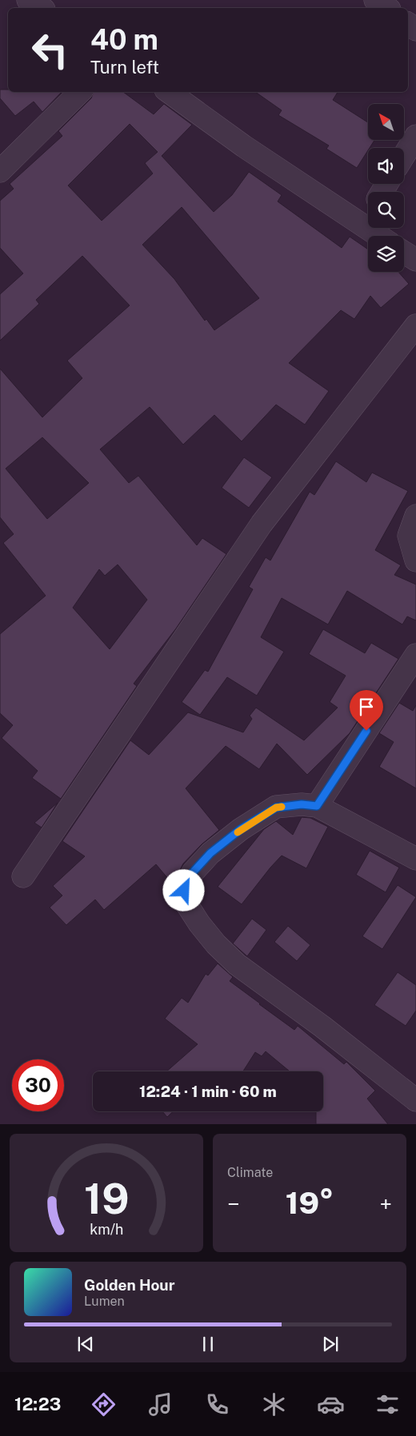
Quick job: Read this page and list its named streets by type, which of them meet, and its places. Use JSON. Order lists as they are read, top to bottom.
{
  "north": "top left",
  "page": {
    "turn": ["40 m", "Turn left"],
    "limit": "30",
    "trip": "12:24 · 1 min · 60 m",
    "tile": "Climate",
    "heat": ["−", "19°", "+"],
    "song": ["Golden Hour", "Lumen"],
    "tabs": "12:23",
    "gauge": ["19", "km/h"]
  }
}
